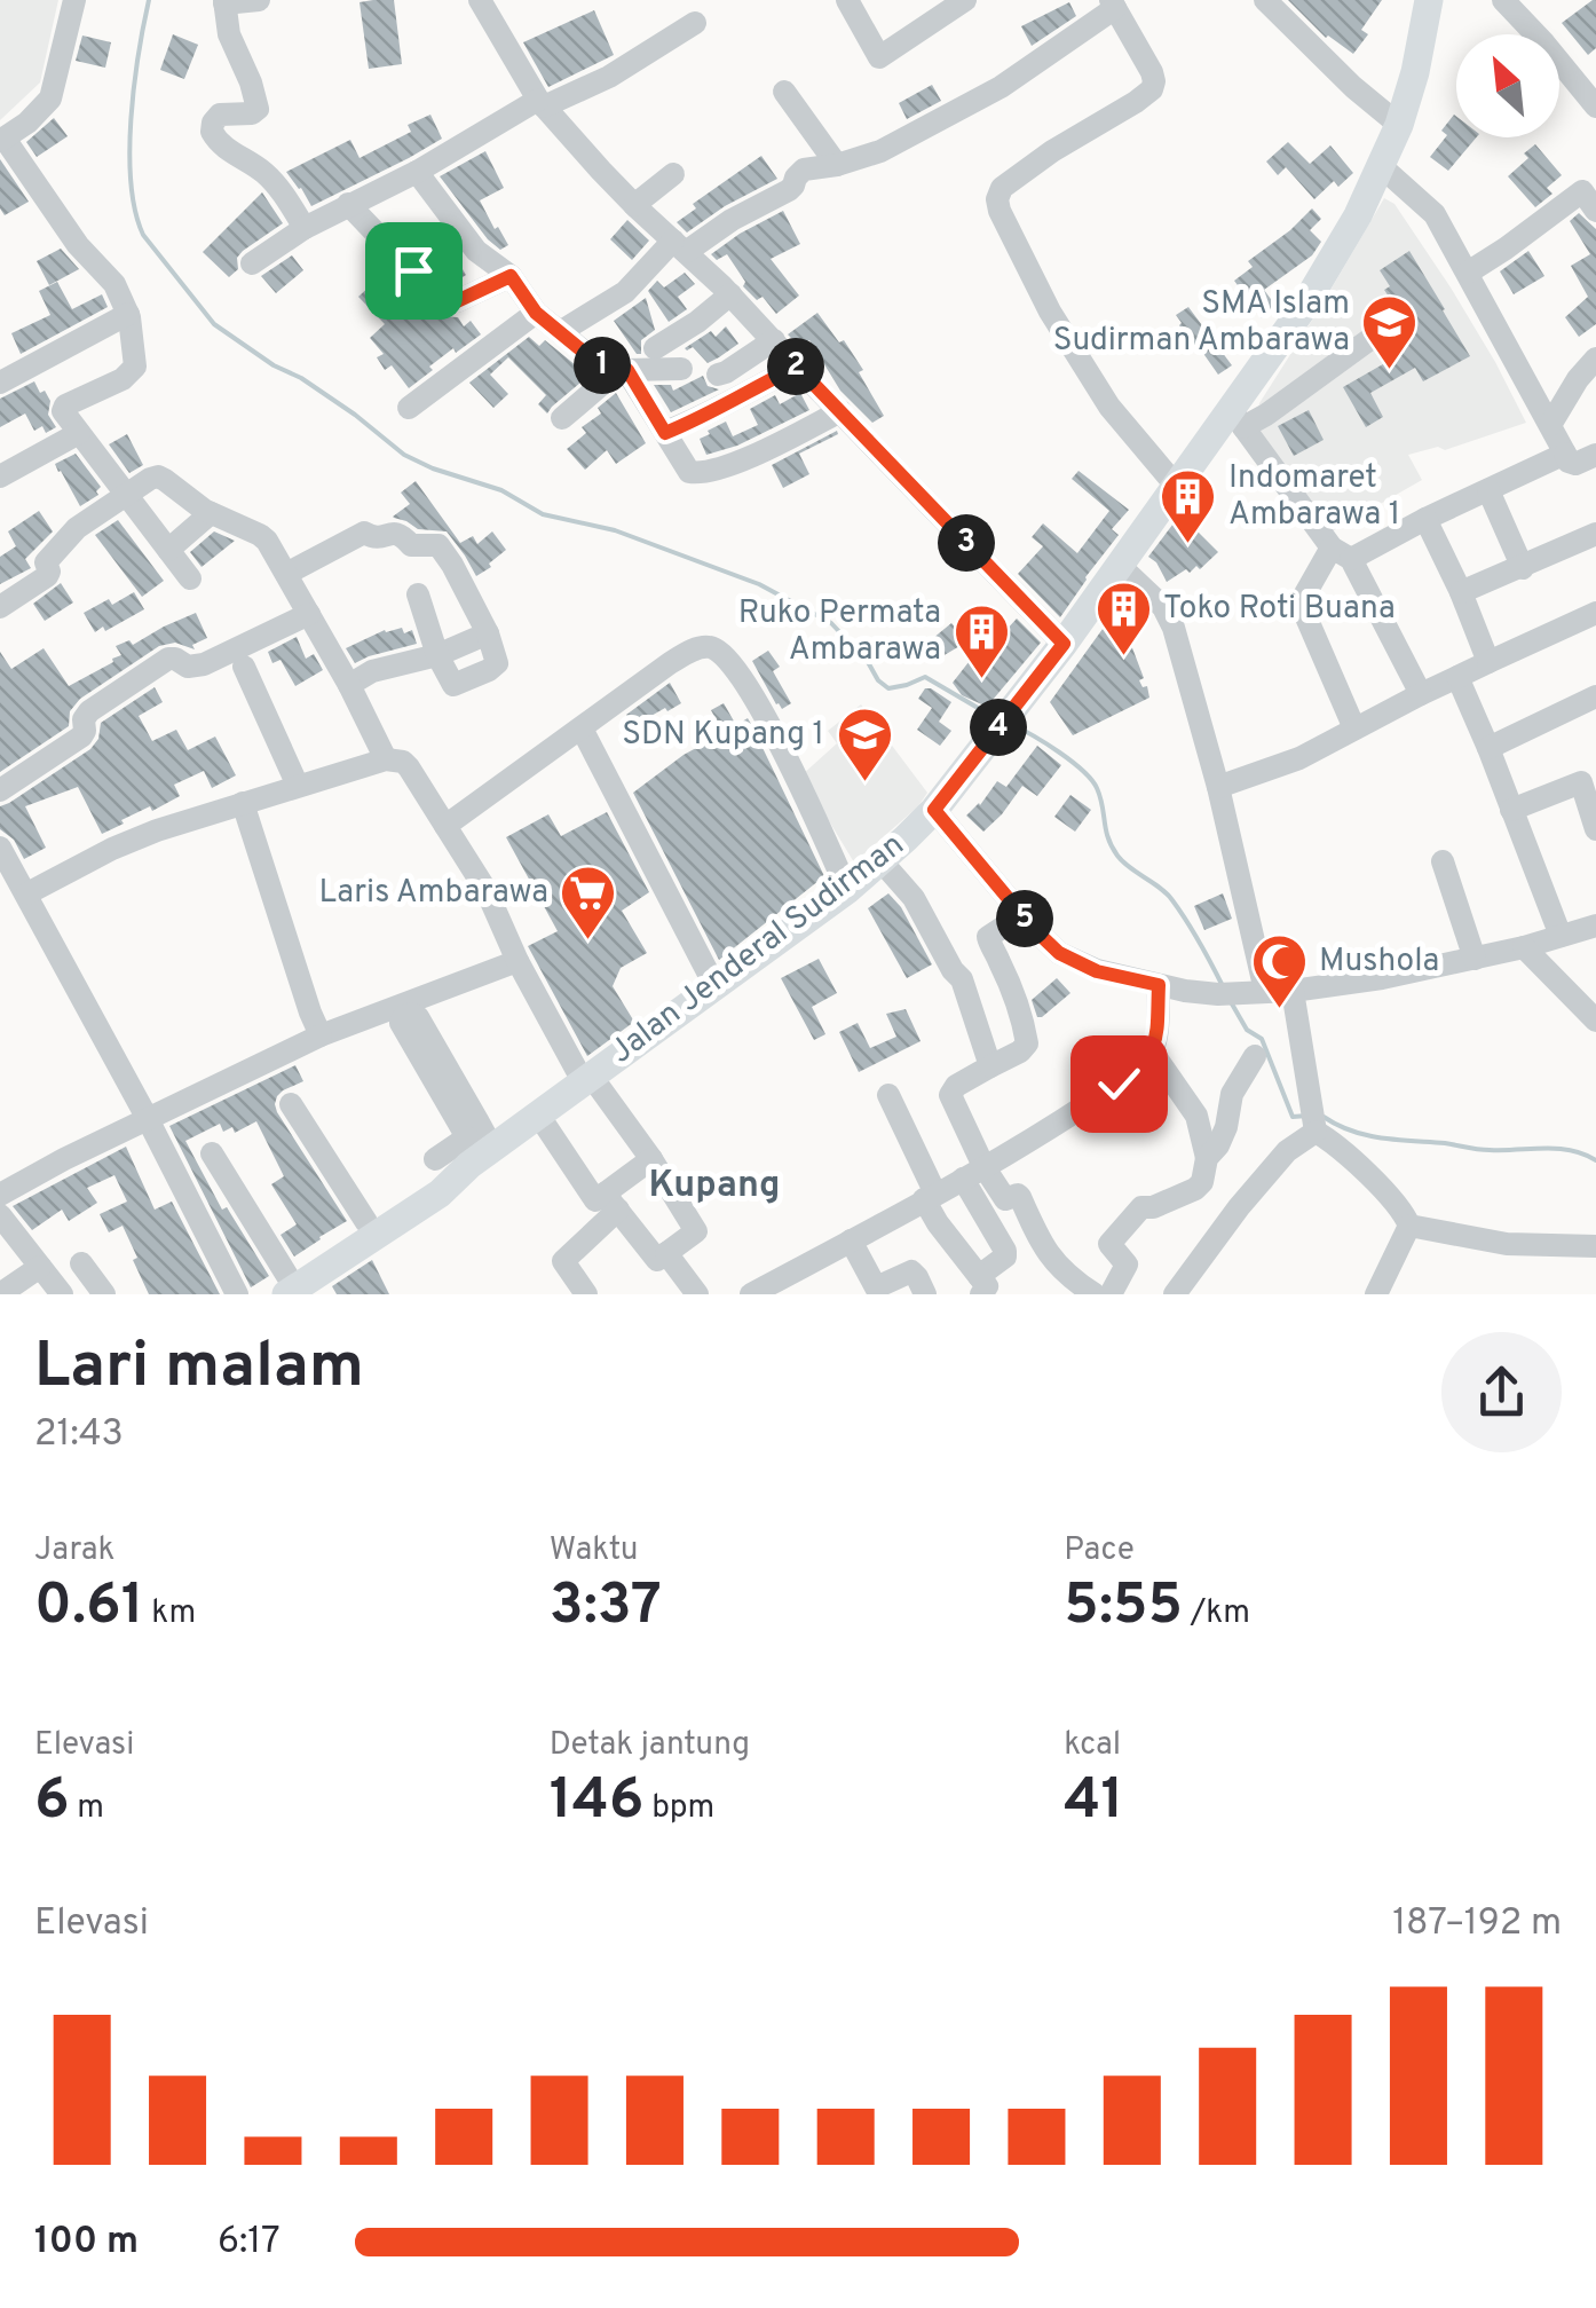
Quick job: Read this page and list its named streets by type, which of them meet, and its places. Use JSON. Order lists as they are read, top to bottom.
{
  "streets": {
    "main road": ["Jalan Jenderal Sudirman"]
  },
  "districts": ["Kupang"],
  "places": {
    "school or university": ["SMA Islam Sudirman Ambarawa", "SDN Kupang 1"],
    "building": ["Indomaret Ambarawa 1", "Toko Roti Buana", "Ruko Permata Ambarawa"],
    "supermarket": ["Laris Ambarawa"],
    "mosque": ["Mushola"]
  },
  "north": "top left",
  "page": {
    "pins": [
      "1",
      "2",
      "3",
      "4",
      "5"
    ],
    "heading": ["Lari malam", "21:43"],
    "stats": [
      ["Jarak", "0.61 km"],
      ["Waktu", "3:37"],
      ["Pace", "5:55 /km"],
      ["Elevasi", "6 m"],
      ["Detak jantung", "146 bpm"],
      ["kcal", "41"]
    ],
    "chart": ["Elevasi", "187–192 m"],
    "list": [
      {
        "name": "100 m",
        "note": "6:17"
      }
    ]
  }
}
